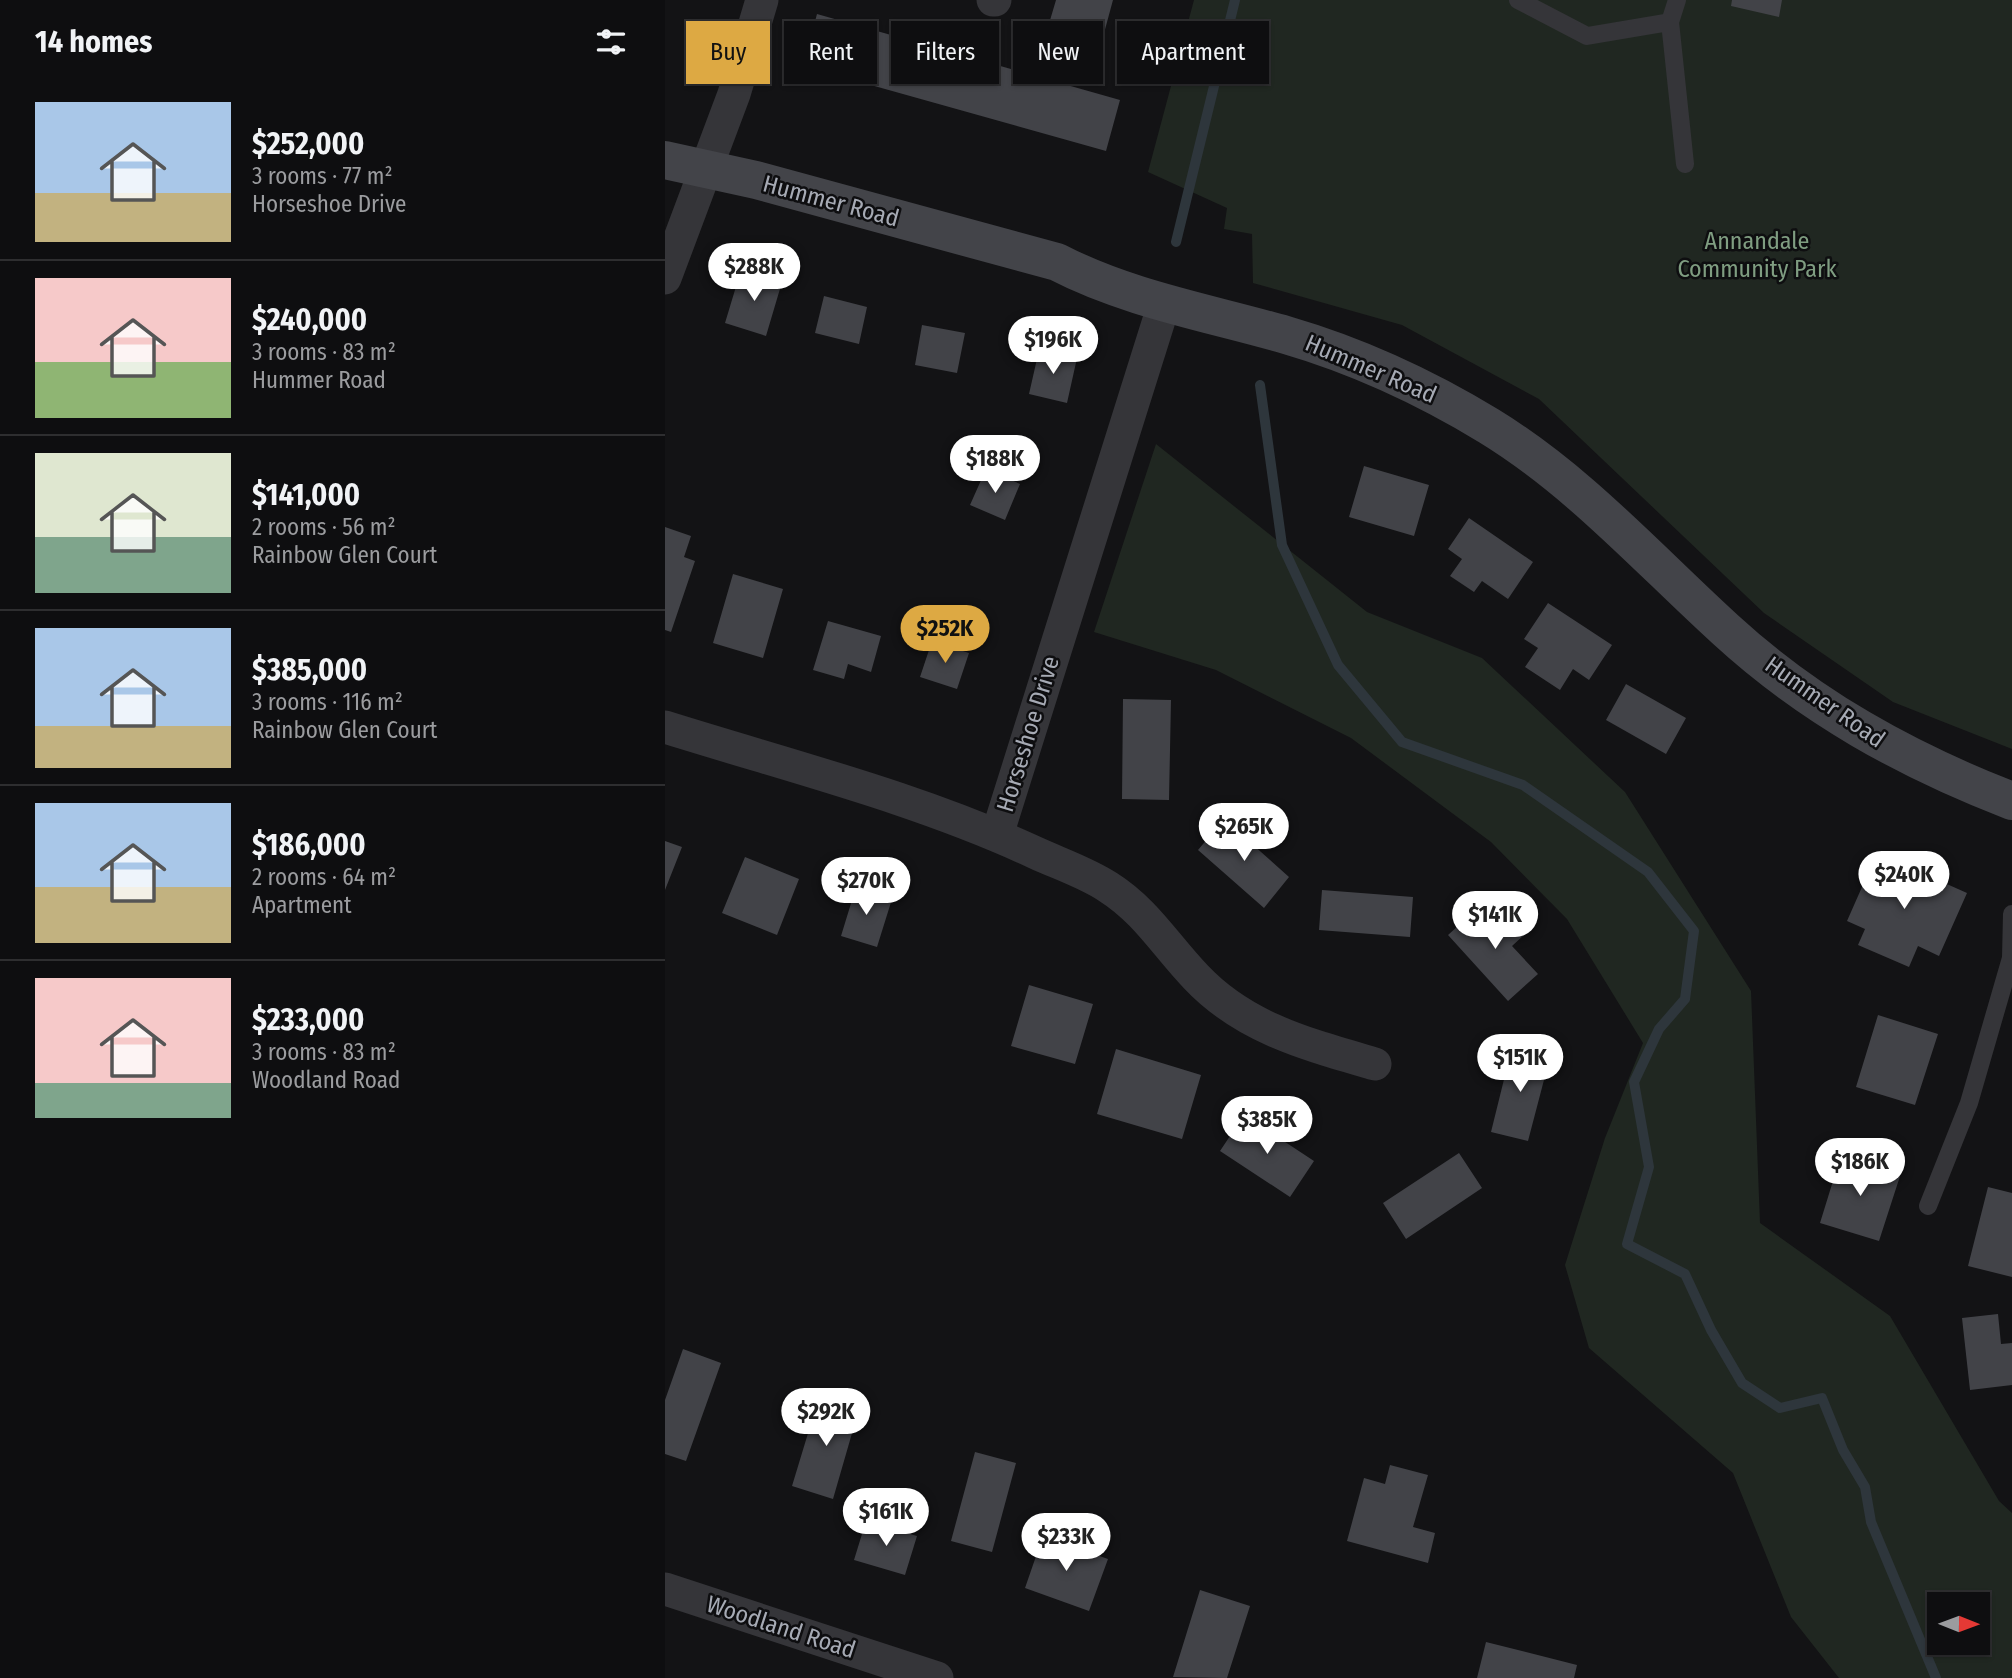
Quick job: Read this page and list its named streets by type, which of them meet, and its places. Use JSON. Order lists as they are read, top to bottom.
{
  "streets": {
    "main road": ["Hummer Road"],
    "street": ["Horseshoe Drive", "Woodland Road"]
  },
  "crossings": [
    ["Hummer Road", "Horseshoe Drive"]
  ],
  "parks": ["Annandale Community Park"],
  "north": "right",
  "page": {
    "heading": "14 homes",
    "chip": [
      "Buy",
      "Rent",
      "Filters",
      "New",
      "Apartment"
    ],
    "list": [
      {
        "name": "$252,000",
        "note": "3 rooms · 77 m² · Horseshoe Drive"
      },
      {
        "name": "$240,000",
        "note": "3 rooms · 83 m² · Hummer Road"
      },
      {
        "name": "$141,000",
        "note": "2 rooms · 56 m² · Rainbow Glen Court"
      },
      {
        "name": "$385,000",
        "note": "3 rooms · 116 m² · Rainbow Glen Court"
      },
      {
        "name": "$186,000",
        "note": "2 rooms · 64 m² · Apartment"
      },
      {
        "name": "$233,000",
        "note": "3 rooms · 83 m² · Woodland Road"
      }
    ],
    "price": [
      "$288K",
      "$196K",
      "$188K",
      "$252K",
      "$265K",
      "$240K",
      "$270K",
      "$141K",
      "$151K",
      "$385K",
      "$186K",
      "$292K",
      "$161K",
      "$233K"
    ]
  }
}
